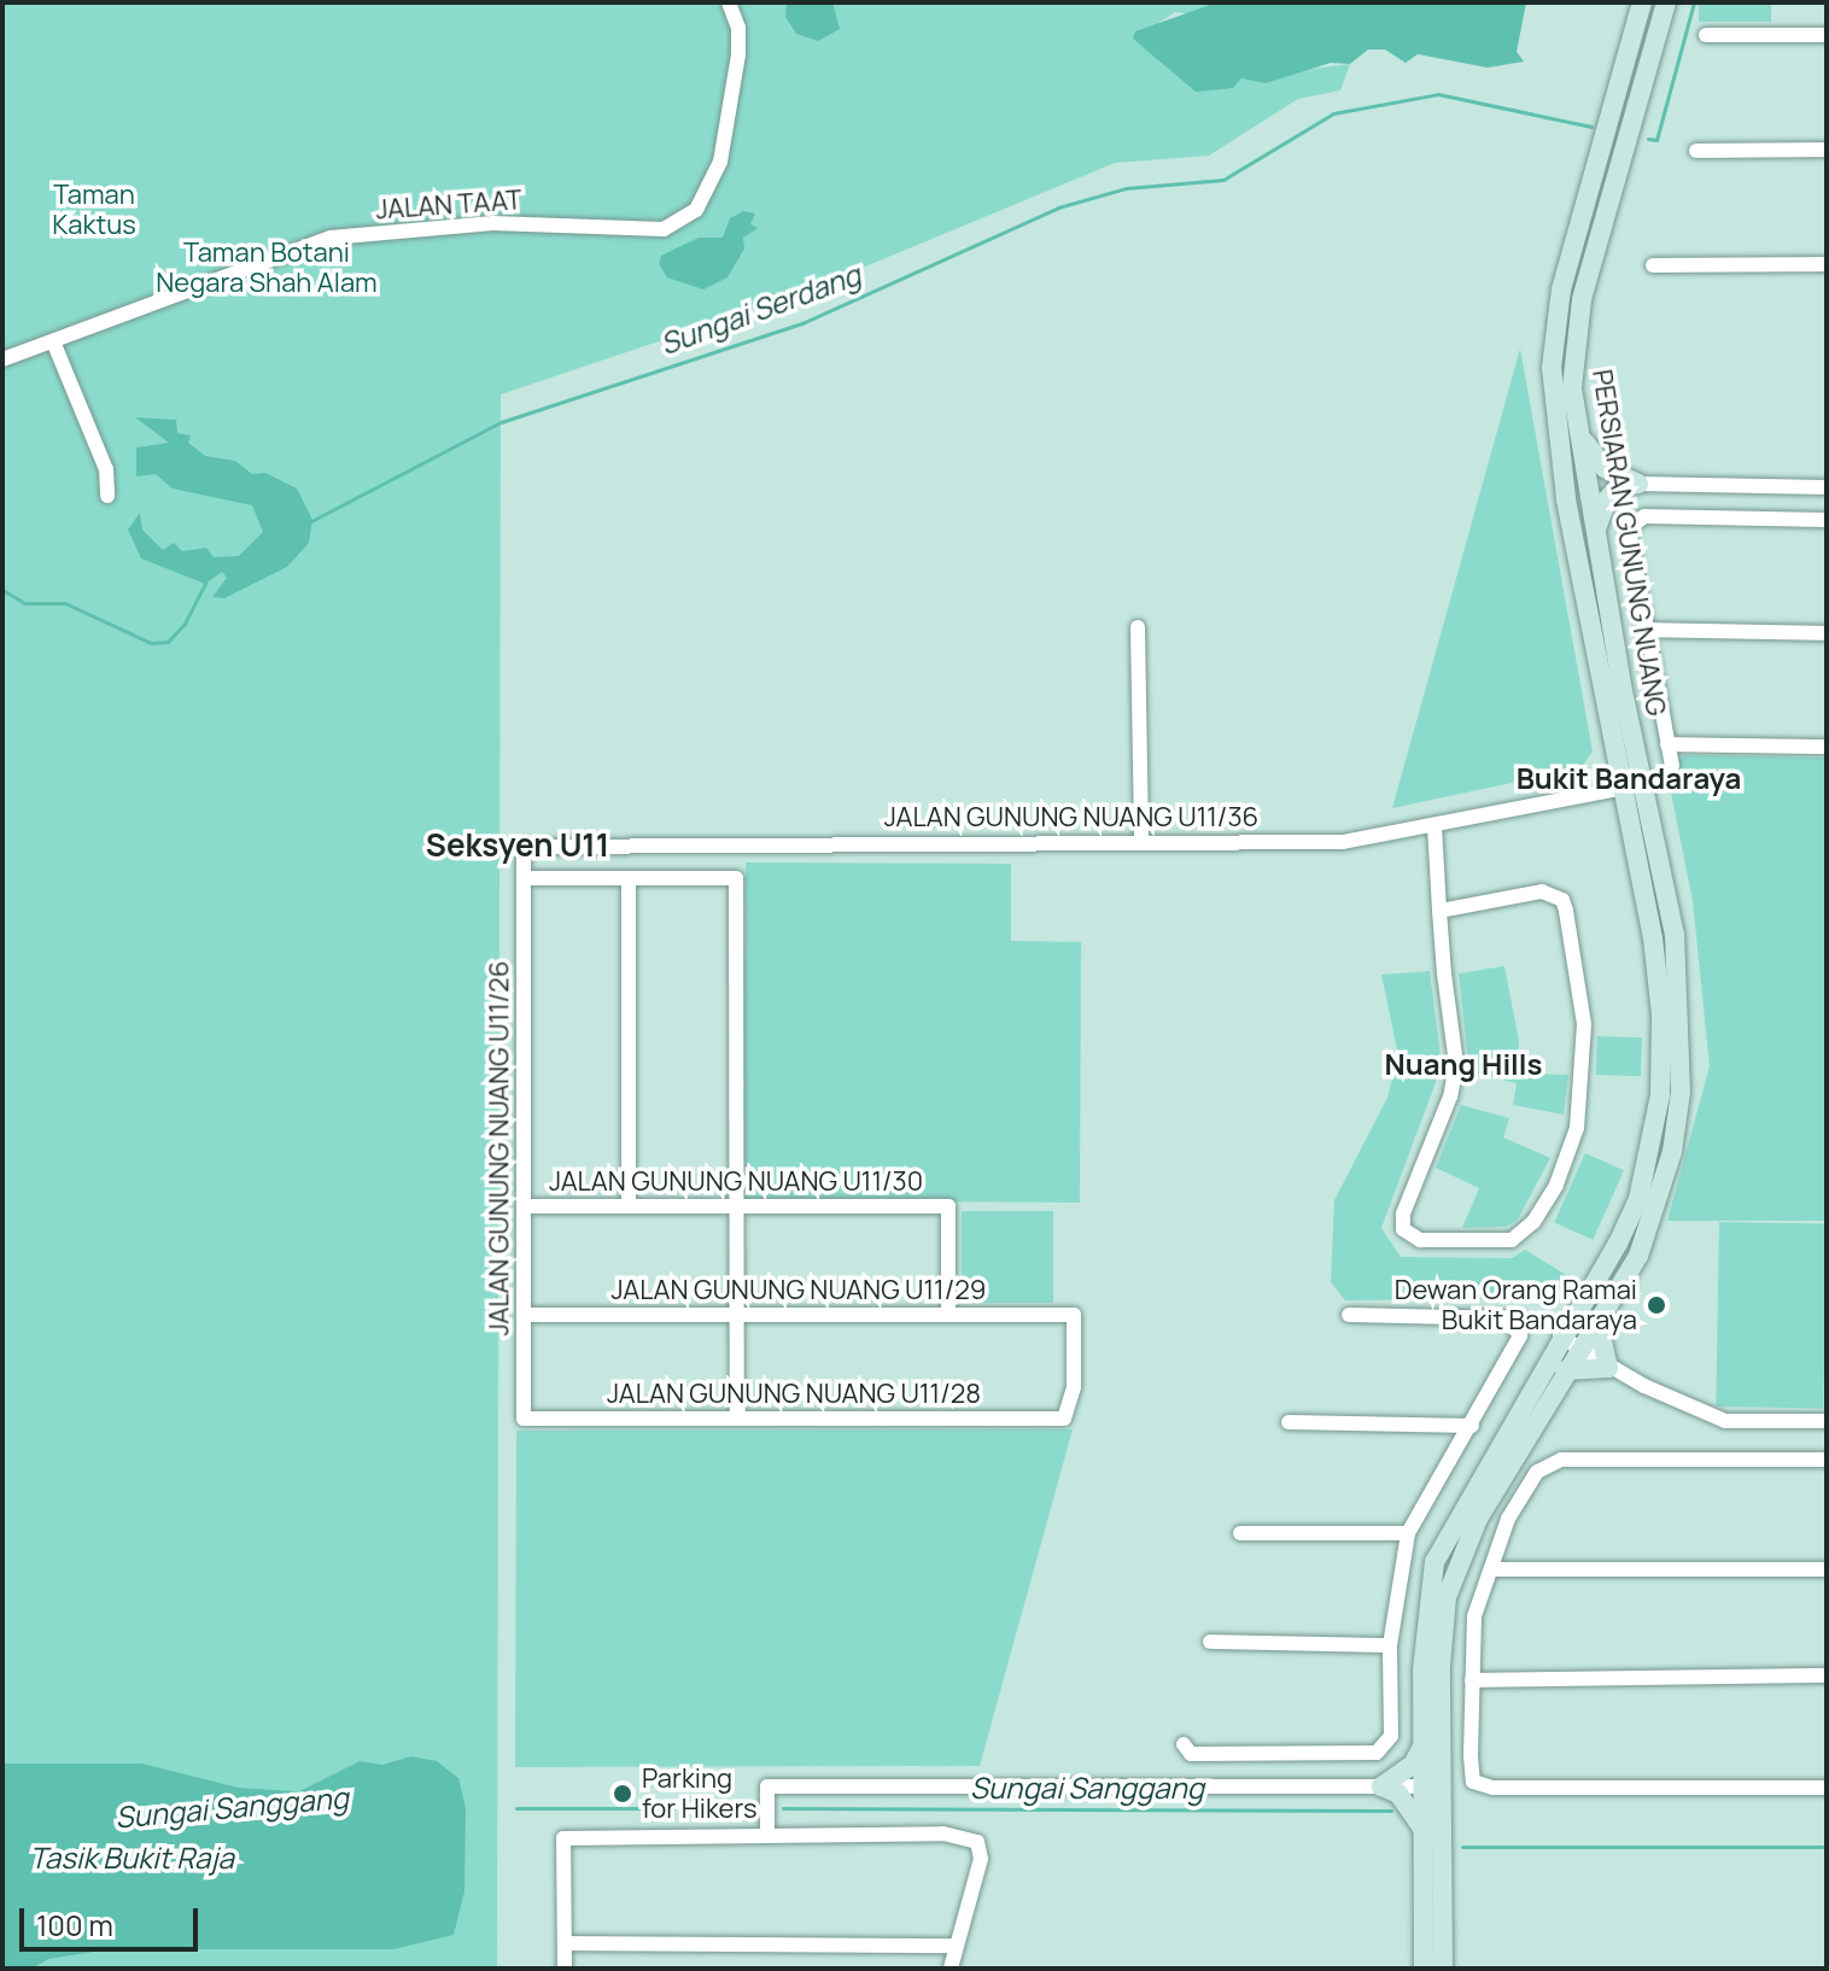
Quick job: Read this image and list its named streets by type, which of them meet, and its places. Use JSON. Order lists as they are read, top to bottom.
{
  "streets": {
    "street": [
      "JALAN TAAT",
      "PERSIARAN GUNUNG NUANG",
      "JALAN GUNUNG NUANG U11/36",
      "JALAN GUNUNG NUANG U11/26",
      "JALAN GUNUNG NUANG U11/30",
      "JALAN GUNUNG NUANG U11/29",
      "JALAN GUNUNG NUANG U11/28"
    ]
  },
  "crossings": [
    ["PERSIARAN GUNUNG NUANG", "JALAN GUNUNG NUANG U11/36"],
    ["JALAN GUNUNG NUANG U11/36", "JALAN GUNUNG NUANG U11/26"],
    ["JALAN GUNUNG NUANG U11/26", "JALAN GUNUNG NUANG U11/30"],
    ["JALAN GUNUNG NUANG U11/26", "JALAN GUNUNG NUANG U11/29"],
    ["JALAN GUNUNG NUANG U11/26", "JALAN GUNUNG NUANG U11/28"],
    ["JALAN GUNUNG NUANG U11/30", "JALAN GUNUNG NUANG U11/29"],
    ["JALAN GUNUNG NUANG U11/29", "JALAN GUNUNG NUANG U11/28"]
  ],
  "districts": ["Bukit Bandaraya", "Seksyen U11", "Nuang Hills"],
  "water": ["Sungai Serdang", "Sungai Sanggang", "Tasik Bukit Raja"],
  "parks": ["Taman Kaktus", "Taman Botani Negara Shah Alam"],
  "places": ["Dewan Orang Ramai Bukit Bandaraya", "Parking for Hikers"],
  "scale_bar": "100 m"
}
